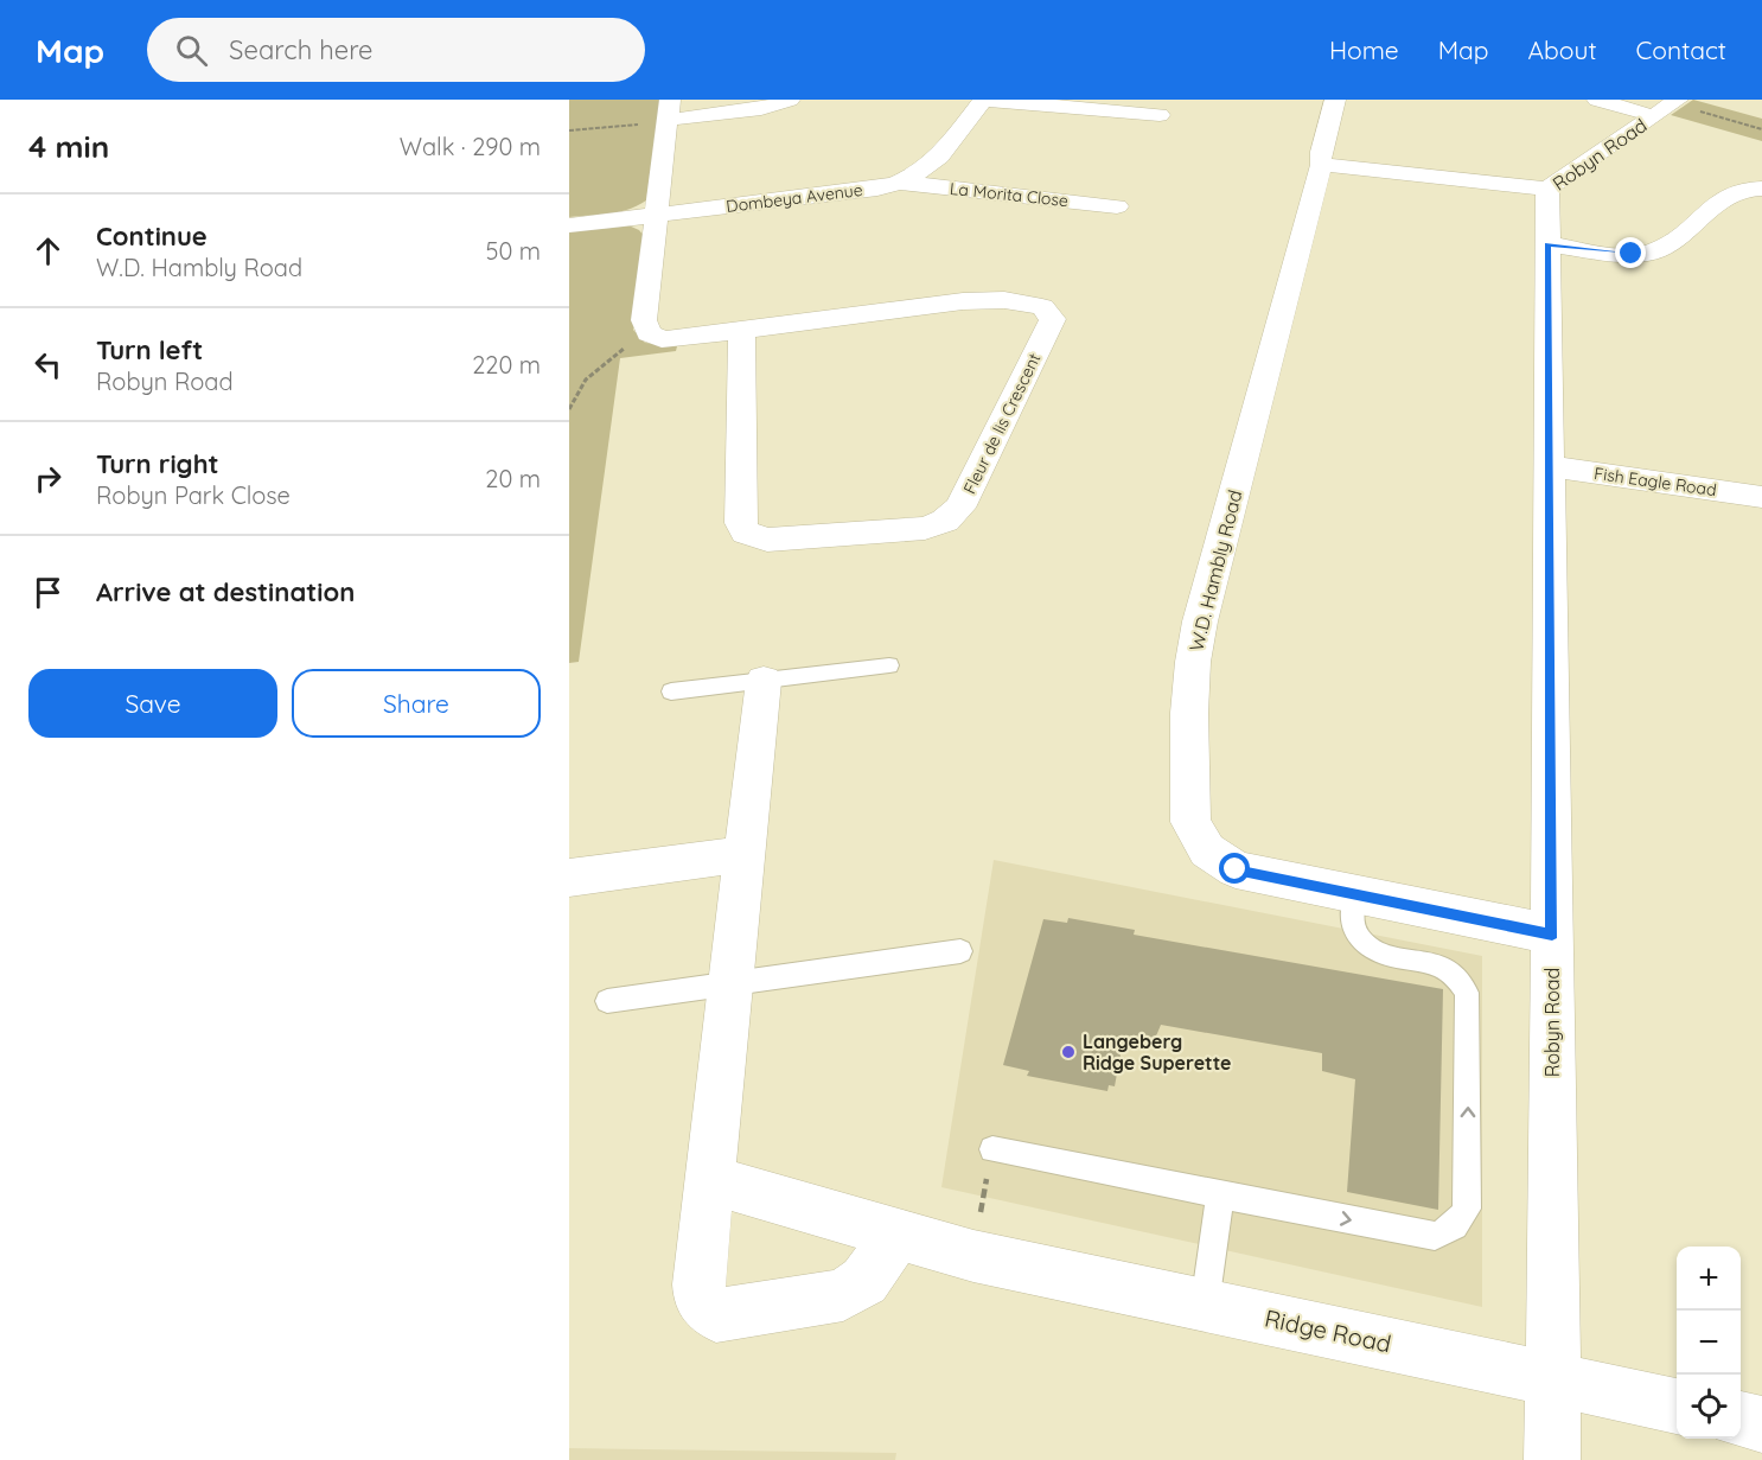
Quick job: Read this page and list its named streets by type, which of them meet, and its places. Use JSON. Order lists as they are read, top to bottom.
{
  "streets": {
    "street": [
      "Robyn Road",
      "La Morita Close",
      "Dombeya Avenue",
      "Fleur de lis Crescent",
      "Fish Eagle Road",
      "W.D. Hambly Road",
      "Ridge Road"
    ]
  },
  "crossings": [
    ["Robyn Road", "Fish Eagle Road"],
    ["Robyn Road", "W.D. Hambly Road"],
    ["Robyn Road", "Ridge Road"],
    ["La Morita Close", "Dombeya Avenue"]
  ],
  "places": ["Langeberg Ridge Superette"],
  "page": {
    "header": "Map",
    "search": "Search here",
    "nav": [
      "Home",
      "Map",
      "About",
      "Contact"
    ],
    "heading": ["4 min", "Walk · 290 m"],
    "list": [
      ["Continue", "W.D. Hambly Road", "50 m"],
      ["Turn left", "Robyn Road", "220 m"],
      ["Turn right", "Robyn Park Close", "20 m"],
      "Arrive at destination"
    ],
    "buttons": ["Save", "Share"],
    "map_buttons": ["+", "−"]
  }
}
